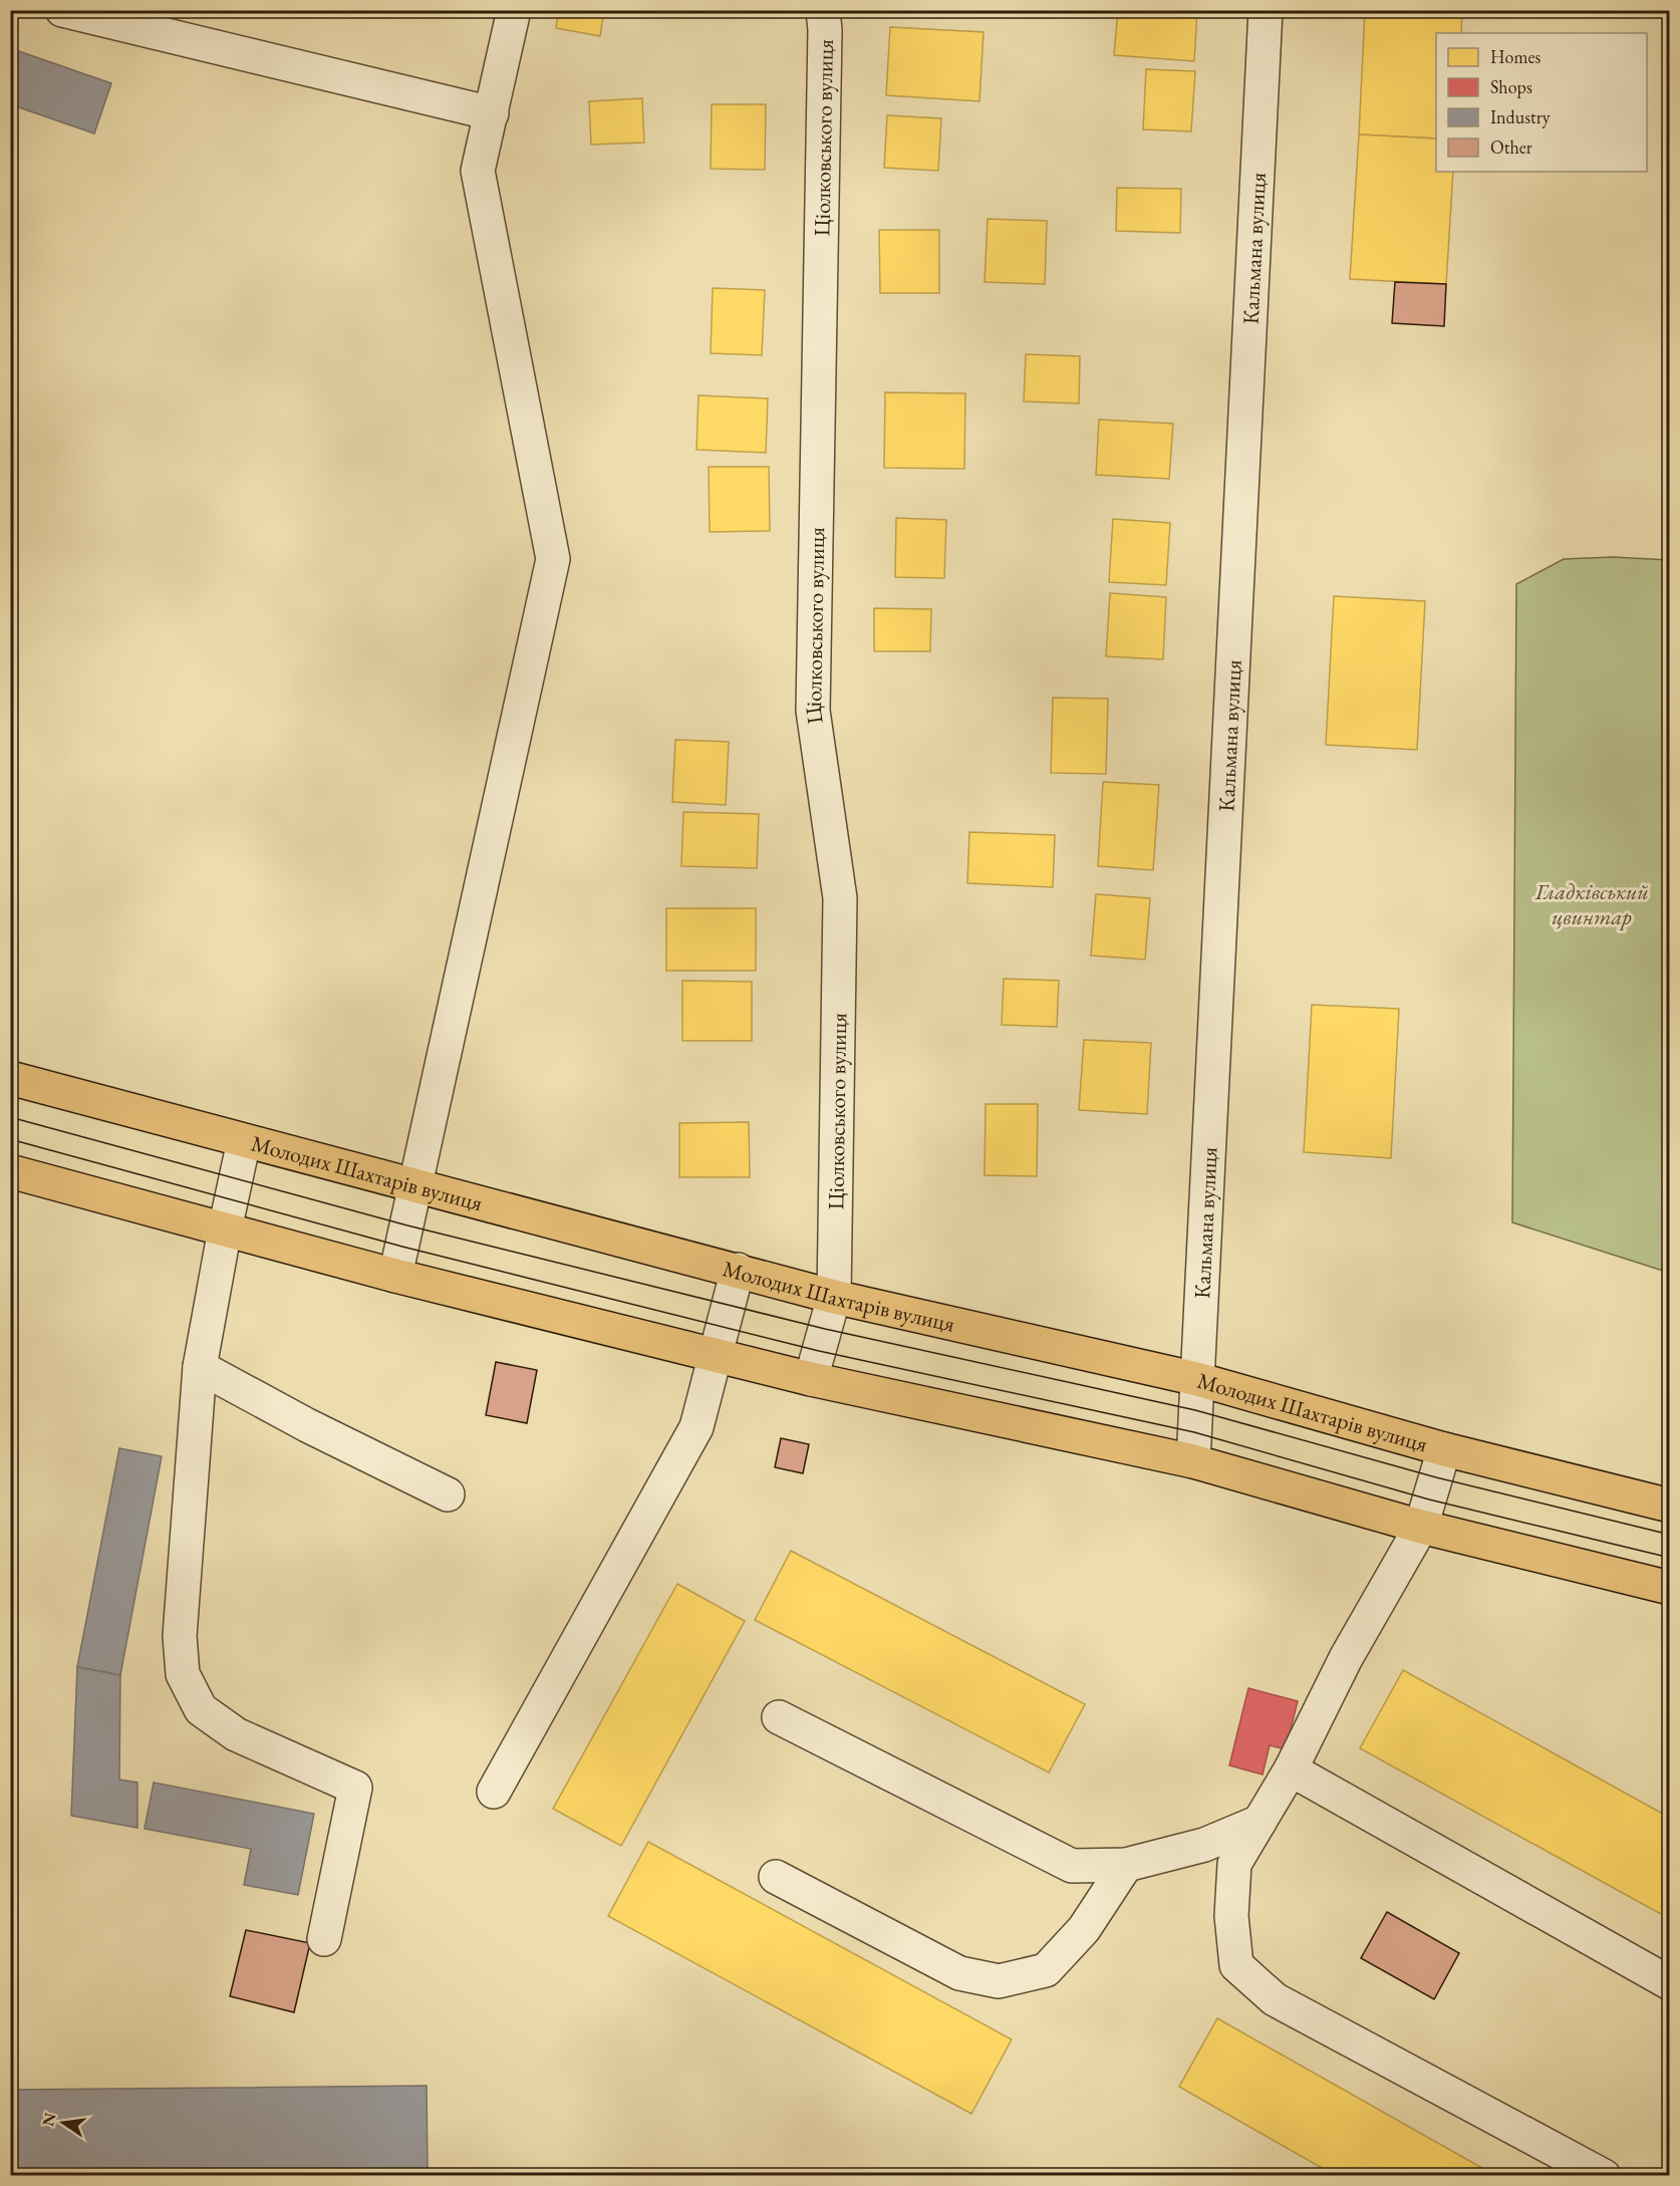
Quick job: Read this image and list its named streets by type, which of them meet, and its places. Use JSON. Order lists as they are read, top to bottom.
{
  "streets": {
    "main road": ["Молодих Шахтарів вулиця"],
    "street": ["Ціолковського вулиця", "Кальмана вулиця"]
  },
  "crossings": [
    ["Ціолковського вулиця", "Молодих Шахтарів вулиця"],
    ["Кальмана вулиця", "Молодих Шахтарів вулиця"]
  ],
  "parks": ["Гладківський цвинтар"],
  "legend": [
    "Homes",
    "Shops",
    "Industry",
    "Other"
  ],
  "north": "left"
}
